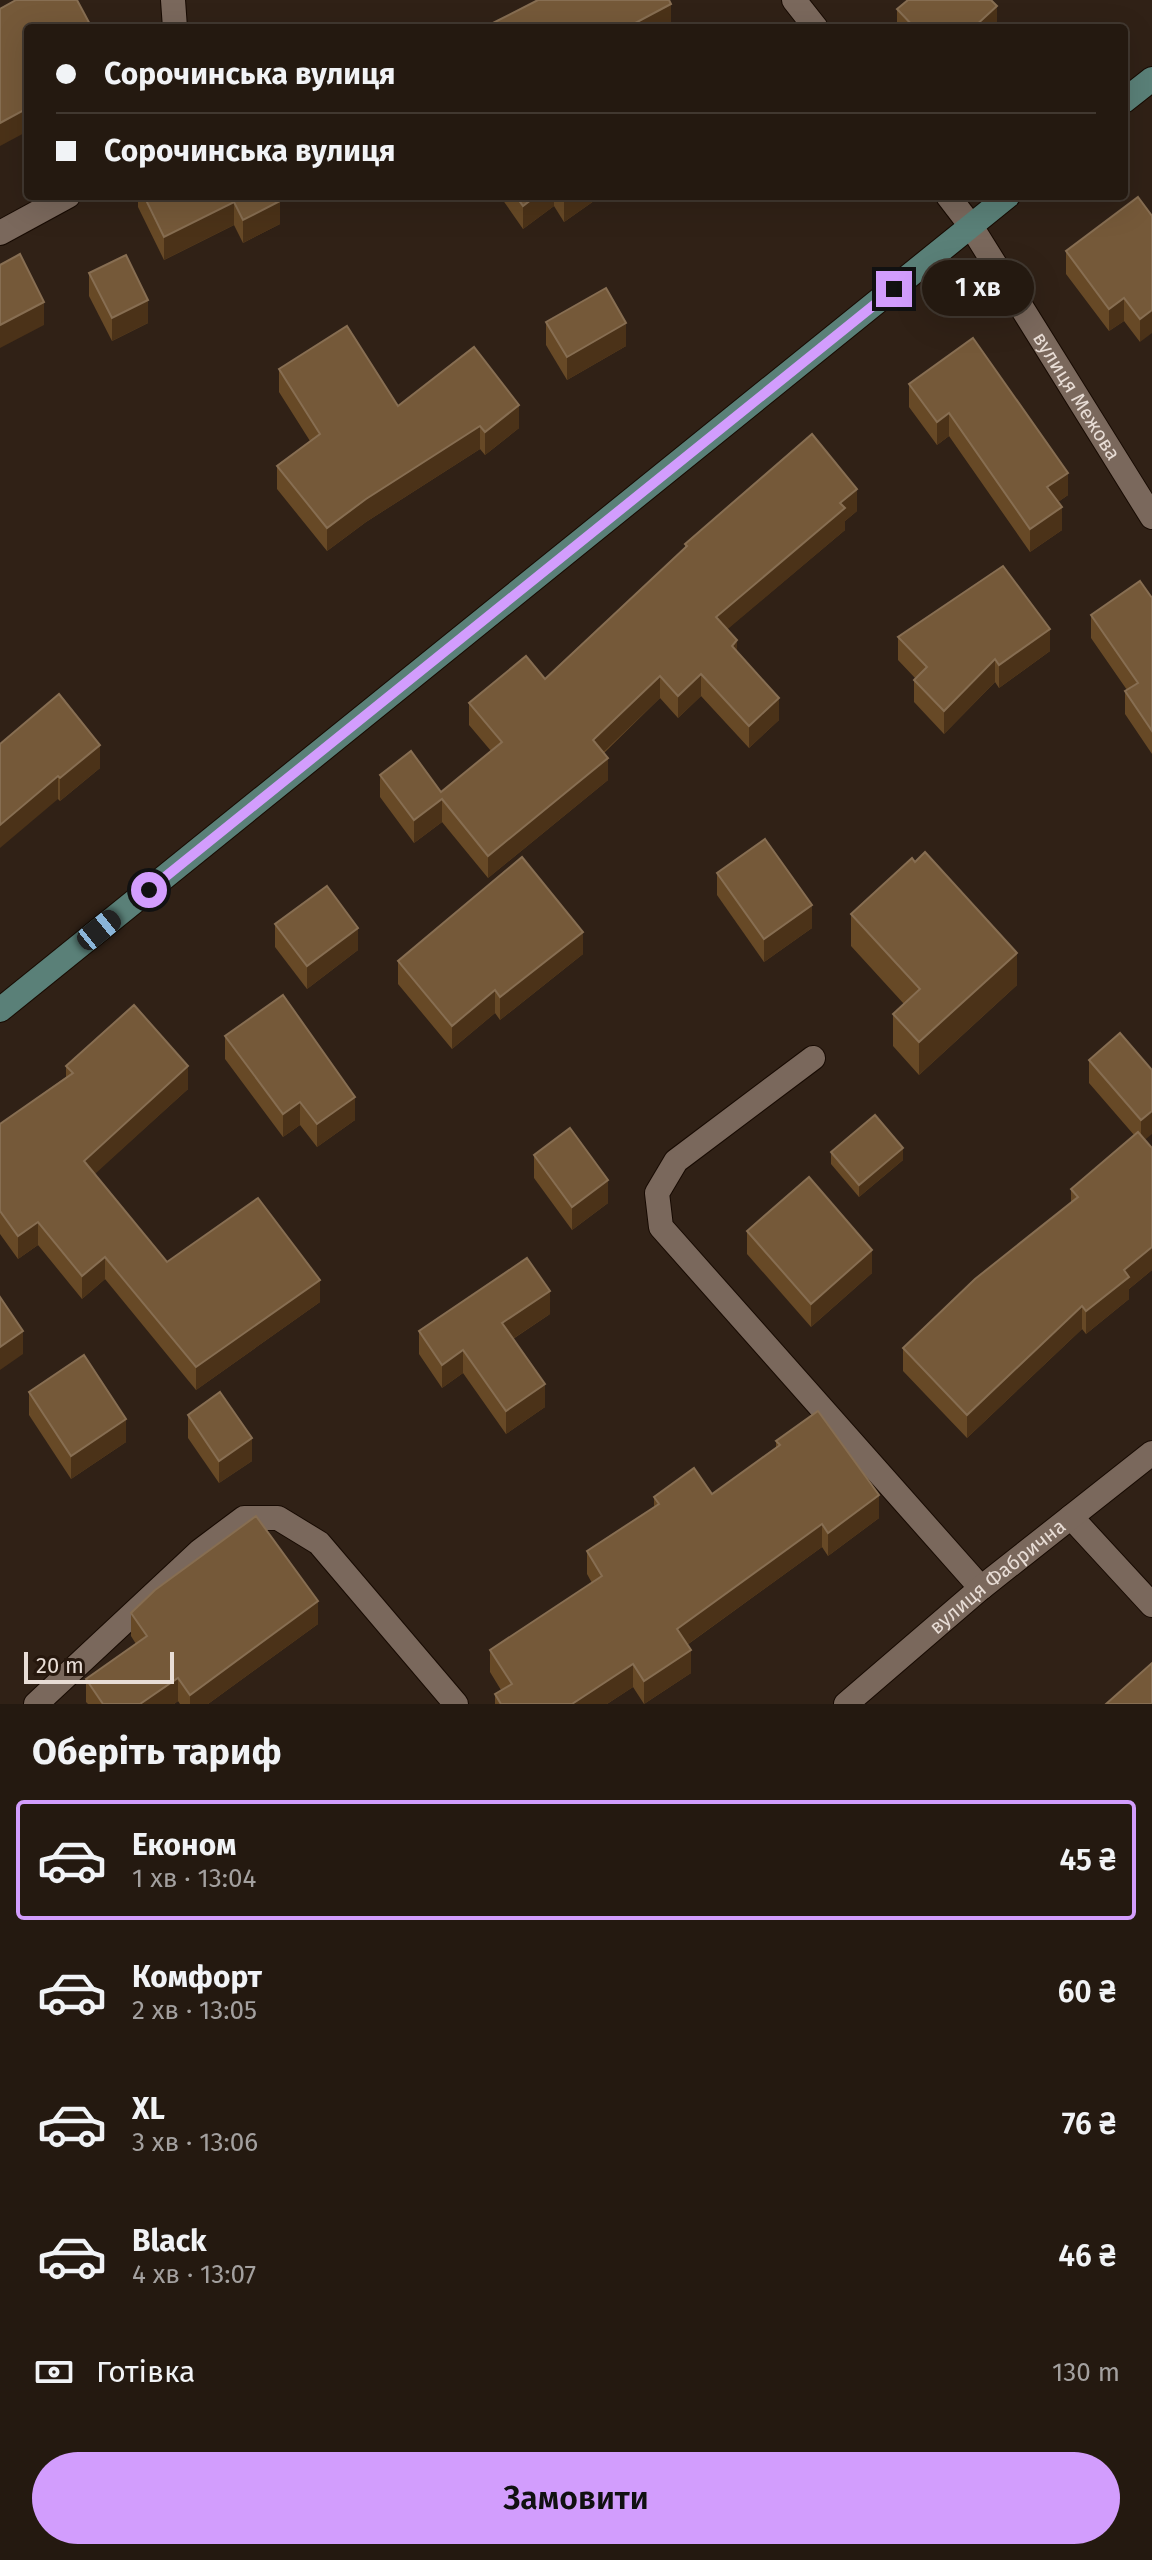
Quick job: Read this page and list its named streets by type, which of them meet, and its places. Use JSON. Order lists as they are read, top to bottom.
{
  "streets": {
    "street": ["вулиця Межова", "вулиця Фабрична"]
  },
  "scale_bar": "20 m",
  "page": {
    "banner": ["Сорочинська вулиця", "Сорочинська вулиця"],
    "bubble": "1 хв",
    "scale": "20 m",
    "heading": "Оберіть тариф",
    "list": [
      {
        "name": "Економ",
        "note": "1 хв · 13:04",
        "value": "45 ₴"
      },
      {
        "name": "Комфорт",
        "note": "2 хв · 13:05",
        "value": "60 ₴"
      },
      {
        "name": "XL",
        "note": "3 хв · 13:06",
        "value": "76 ₴"
      },
      {
        "name": "Black",
        "note": "4 хв · 13:07",
        "value": "46 ₴"
      }
    ],
    "pay": ["Готівка", "130 m"],
    "buttons": "Замовити"
  }
}
